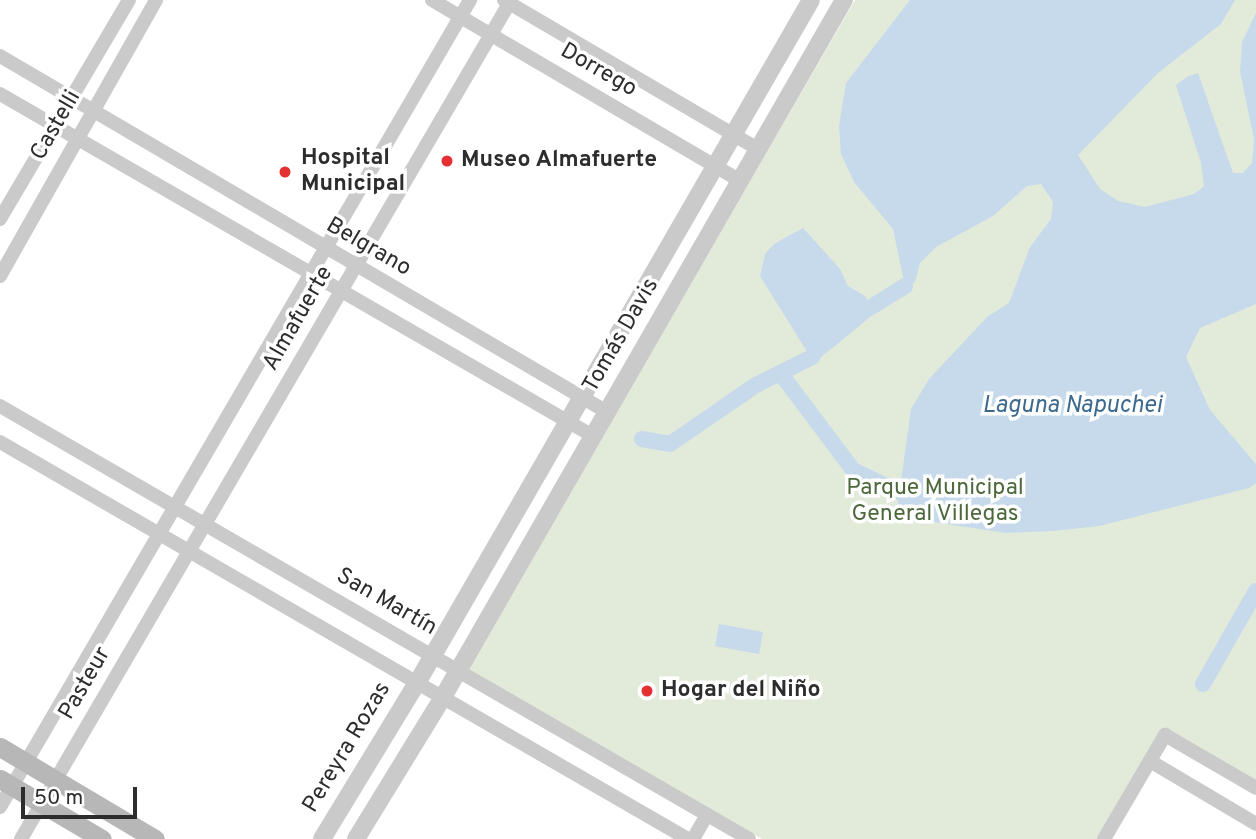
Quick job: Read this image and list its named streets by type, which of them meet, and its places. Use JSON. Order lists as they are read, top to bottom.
{
  "streets": {
    "street": [
      "Dorrego",
      "Castelli",
      "Belgrano",
      "Almafuerte",
      "Tomás Davis",
      "San Martín",
      "Pasteur",
      "Pereyra Rozas"
    ]
  },
  "crossings": [
    ["Dorrego", "Almafuerte"],
    ["Dorrego", "Tomás Davis"],
    ["Castelli", "Belgrano"],
    ["Belgrano", "Almafuerte"],
    ["Belgrano", "Tomás Davis"],
    ["Almafuerte", "San Martín"],
    ["Almafuerte", "Pasteur"],
    ["Tomás Davis", "San Martín"],
    ["Tomás Davis", "Pereyra Rozas"]
  ],
  "water": ["Laguna Napuchei"],
  "parks": ["Parque Municipal General Villegas"],
  "places": ["Museo Almafuerte", "Hospital Municipal", "Hogar del Niño"],
  "scale_bar": "50 m"
}
